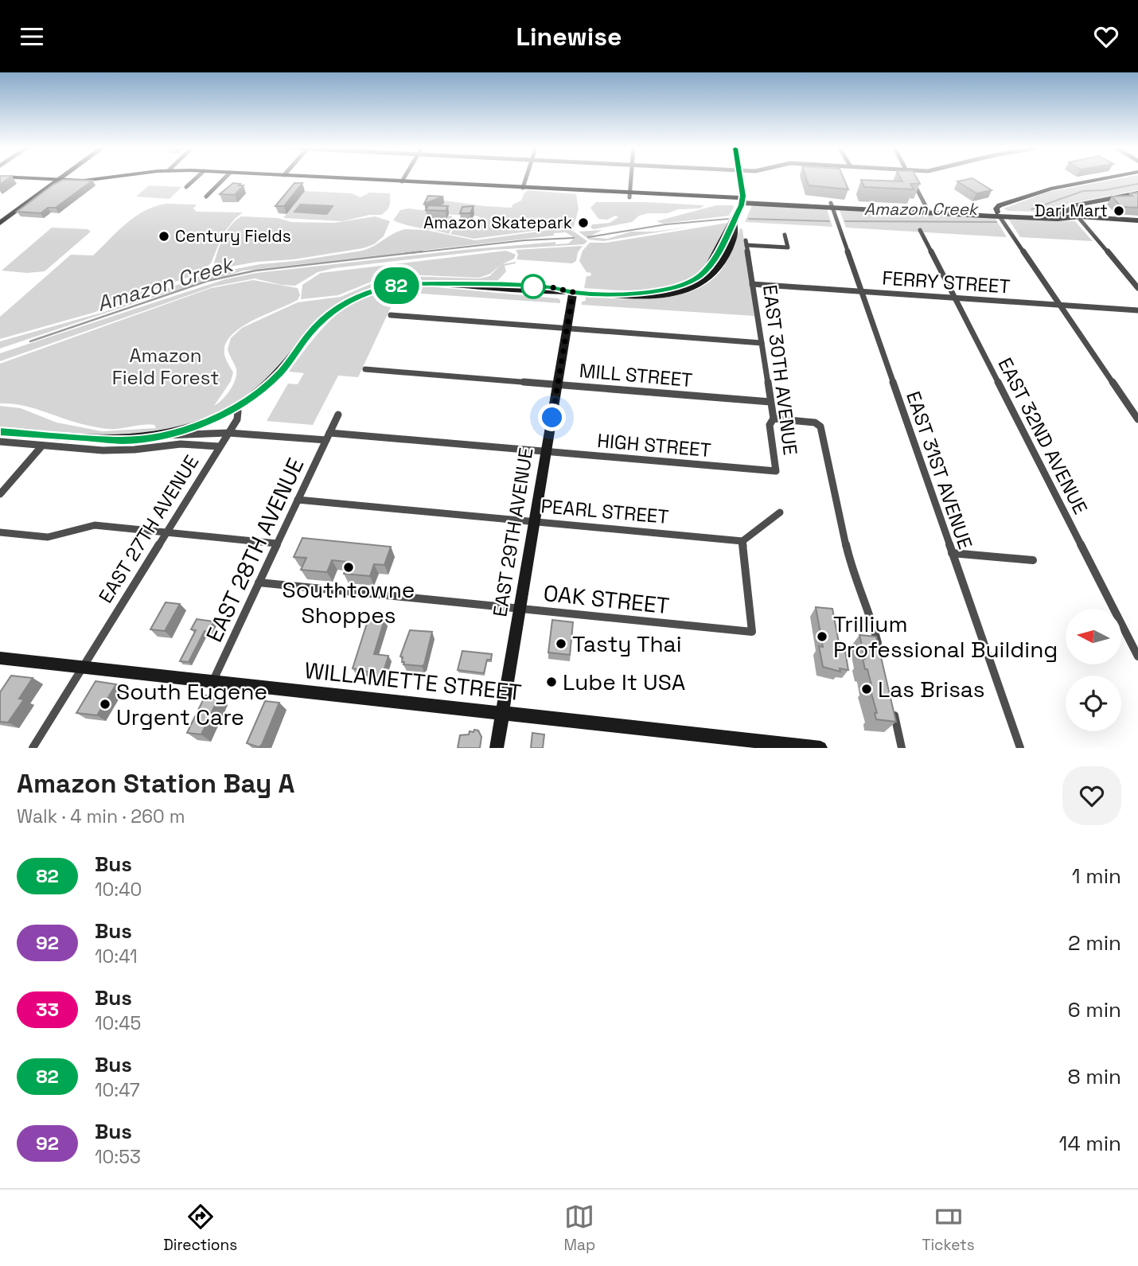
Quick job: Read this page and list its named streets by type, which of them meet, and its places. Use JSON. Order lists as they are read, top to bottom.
{
  "streets": {
    "main road": ["EAST 29TH AVENUE", "WILLAMETTE STREET"],
    "street": [
      "FERRY STREET",
      "EAST 30TH AVENUE",
      "MILL STREET",
      "EAST 32ND AVENUE",
      "HIGH STREET",
      "EAST 31ST AVENUE",
      "PEARL STREET",
      "EAST 27TH AVENUE",
      "EAST 28TH AVENUE",
      "OAK STREET"
    ]
  },
  "crossings": [
    ["FERRY STREET", "EAST 30TH AVENUE"],
    ["FERRY STREET", "EAST 32ND AVENUE"],
    ["FERRY STREET", "EAST 31ST AVENUE"],
    ["EAST 30TH AVENUE", "MILL STREET"],
    ["EAST 30TH AVENUE", "HIGH STREET"],
    ["MILL STREET", "EAST 29TH AVENUE"],
    ["HIGH STREET", "EAST 27TH AVENUE"],
    ["HIGH STREET", "EAST 29TH AVENUE"],
    ["HIGH STREET", "EAST 28TH AVENUE"],
    ["PEARL STREET", "EAST 29TH AVENUE"],
    ["PEARL STREET", "EAST 28TH AVENUE"],
    ["PEARL STREET", "OAK STREET"],
    ["EAST 27TH AVENUE", "WILLAMETTE STREET"],
    ["EAST 29TH AVENUE", "OAK STREET"],
    ["EAST 29TH AVENUE", "WILLAMETTE STREET"],
    ["EAST 28TH AVENUE", "OAK STREET"],
    ["EAST 28TH AVENUE", "WILLAMETTE STREET"]
  ],
  "water": ["Amazon Creek"],
  "parks": ["Amazon Field Forest"],
  "places": [
    "Dari Mart",
    "Amazon Skatepark",
    "Century Fields",
    "Southtowne Shoppes",
    "Trillium Professional Building",
    "Tasty Thai",
    "Lube It USA",
    "Las Brisas",
    "South Eugene Urgent Care"
  ],
  "lines": ["bus line 82"],
  "north": "left",
  "page": {
    "header": "Linewise",
    "on_map": "82",
    "heading": ["Amazon Station Bay A", "Walk · 4 min · 260 m"],
    "list": [
      {
        "mark": "82",
        "name": "Bus",
        "note": "10:40",
        "value": "1 min"
      },
      {
        "mark": "92",
        "name": "Bus",
        "note": "10:41",
        "value": "2 min"
      },
      {
        "mark": "33",
        "name": "Bus",
        "note": "10:45",
        "value": "6 min"
      },
      {
        "mark": "82",
        "name": "Bus",
        "note": "10:47",
        "value": "8 min"
      },
      {
        "mark": "92",
        "name": "Bus",
        "note": "10:53",
        "value": "14 min"
      }
    ],
    "tabs": ["Directions", "Map", "Tickets"]
  }
}
